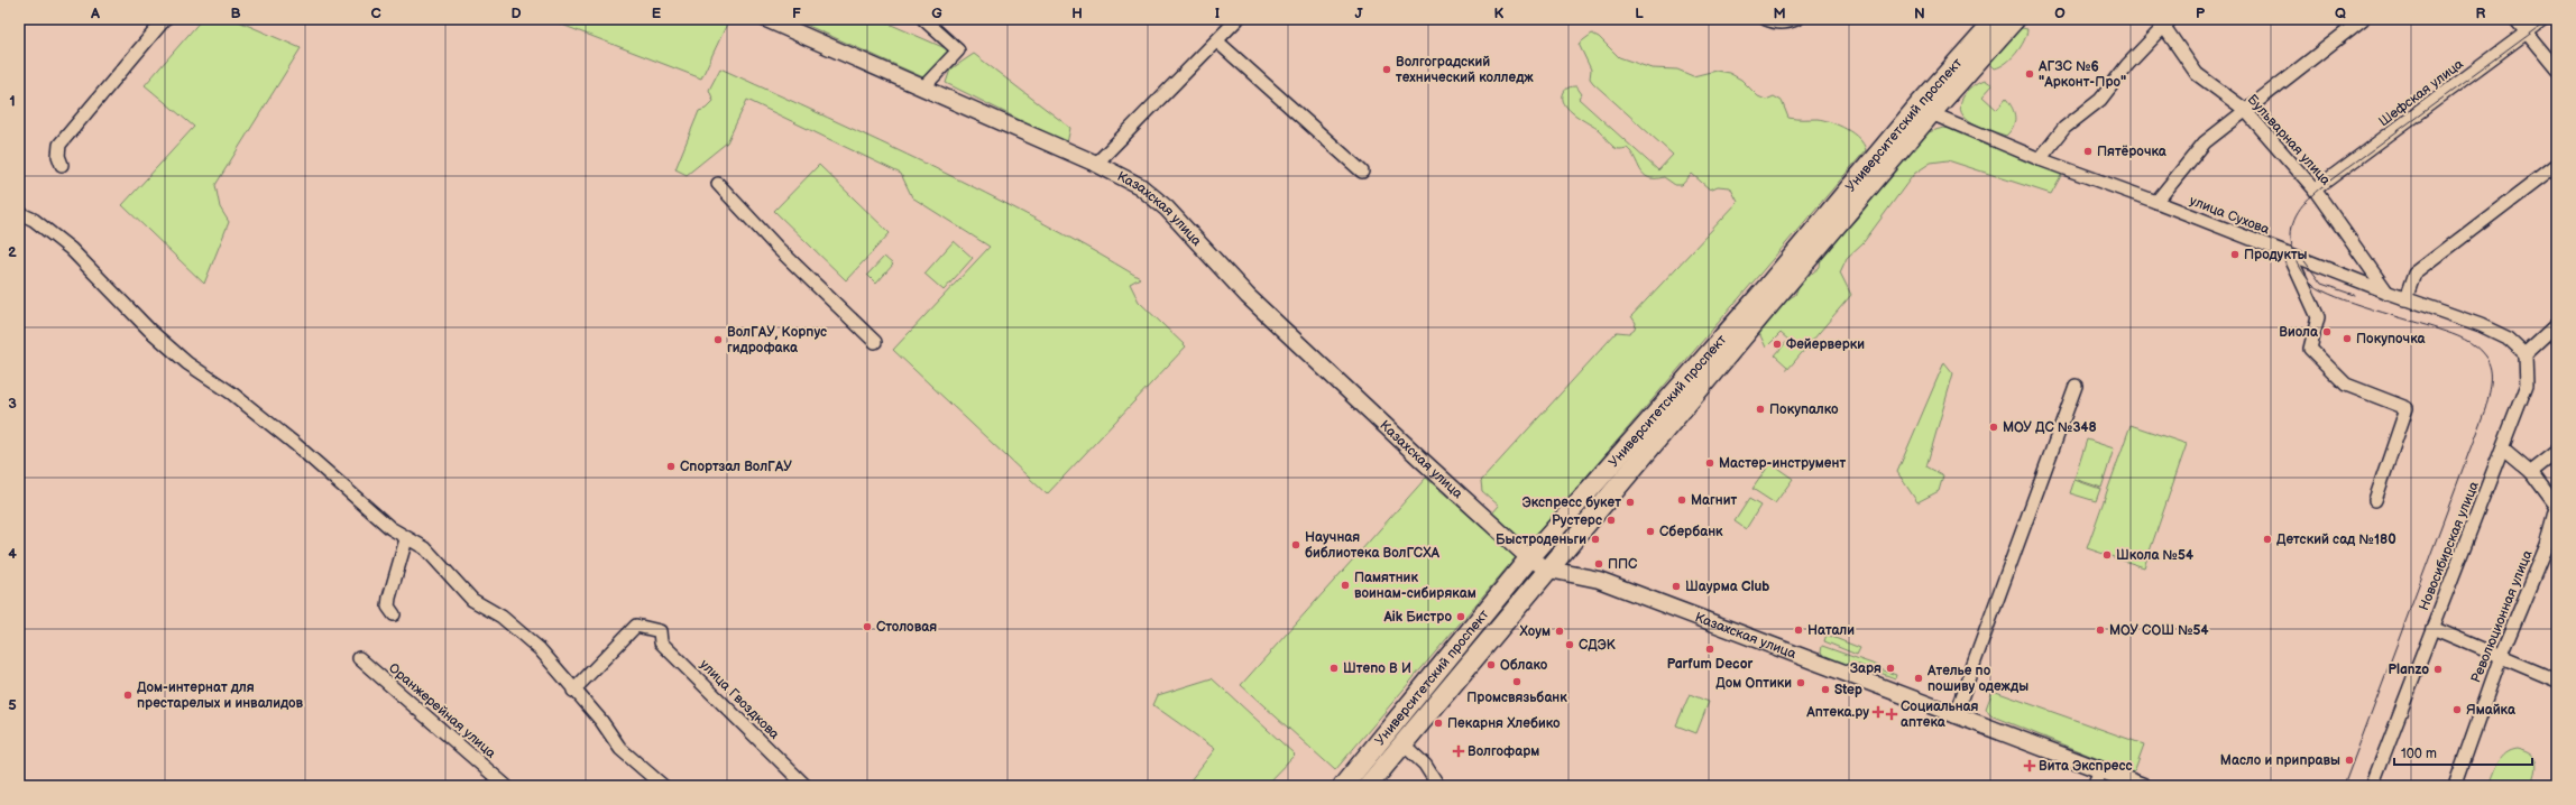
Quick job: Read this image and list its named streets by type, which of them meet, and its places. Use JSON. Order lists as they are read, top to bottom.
{
  "streets": {
    "highway": ["Университетский проспект"],
    "main road": ["Казахская улица"],
    "street": [
      "Шефская улица",
      "Бульварная улица",
      "улица Сухова",
      "Новосибирская улица",
      "Революционная улица",
      "улица Гвоздкова",
      "Оранжерейная улица"
    ]
  },
  "crossings": [
    ["Шефская улица", "Бульварная улица"],
    ["Университетский проспект", "Казахская улица"],
    ["Университетский проспект", "улица Сухова"],
    ["Бульварная улица", "улица Сухова"],
    ["улица Сухова", "Новосибирская улица"]
  ],
  "places": {
    "other": [
      "Волгоградский технический колледж",
      "АГЗС №6 \"Арконт-Про\"",
      "Пятёрочка",
      "Продукты",
      "Виола",
      "Покупочка",
      "ВолГАУ, Корпус гидрофака",
      "Фейерверки",
      "Покупалко",
      "МОУ ДС №348",
      "Мастер-инструмент",
      "Спортзал ВолГАУ",
      "Магнит",
      "Экспресс букет",
      "Рустерс",
      "Сбербанк",
      "Быстроденьги",
      "Детский сад №180",
      "Научная библиотека ВолГСХА",
      "Школа №54",
      "ППС",
      "Памятник воинам-сибирякам",
      "Шаурма Club",
      "Aik Бистро",
      "Столовая",
      "Натали",
      "МОУ СОШ №54",
      "Хоум",
      "СДЭК",
      "Parfum Decor",
      "Облако",
      "Штепо В И",
      "Заря",
      "Planzo",
      "Ателье по пошиву одежды",
      "Промсвязьбанк",
      "Дом Оптики",
      "Step",
      "Дом-интернат для престарелых и инвалидов",
      "Ямайка",
      "Пекарня Хлебико",
      "Масло и приправы"
    ],
    "health": [
      "Аптека.ру",
      "Социальная аптека",
      "Волгофарм",
      "Вита Экспресс"
    ]
  },
  "scale_bar": "100 m",
  "grid": {
    "columns": [
      "A",
      "B",
      "C",
      "D",
      "E",
      "F",
      "G",
      "H",
      "I",
      "J",
      "K",
      "L",
      "M",
      "N",
      "O",
      "P",
      "Q",
      "R"
    ],
    "rows": [
      "1",
      "2",
      "3",
      "4",
      "5"
    ]
  }
}
